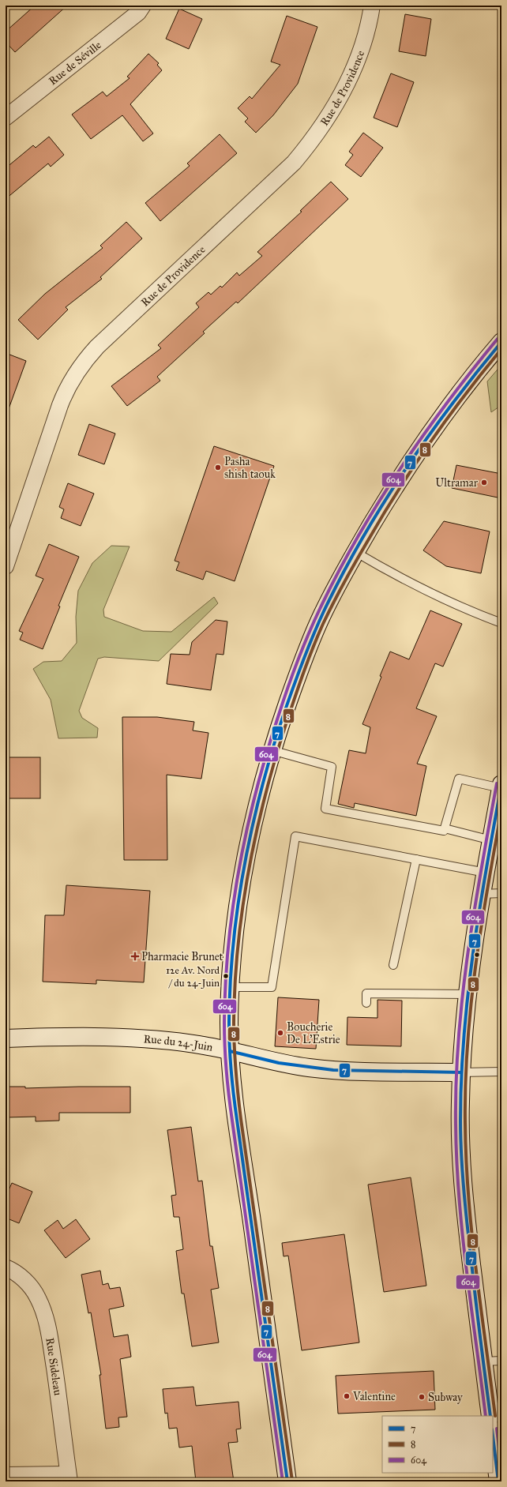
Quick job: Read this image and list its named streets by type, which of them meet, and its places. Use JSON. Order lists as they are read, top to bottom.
{
  "streets": {
    "main road": ["Rue du 24-Juin"],
    "street": ["Rue de Séville", "Rue de Providence", "Rue Sideleau"]
  },
  "places": {
    "other": [
      "Pasha shish taouk",
      "Ultramar",
      "12e Av. Nord / du 24-Juin",
      "Boucherie De L’Estrie",
      "Valentine",
      "Subway"
    ],
    "health": ["Pharmacie Brunet"]
  },
  "lines": ["transit line 604", "transit line 7", "transit line 8"],
  "legend": ["7", "8", "604"]
}
